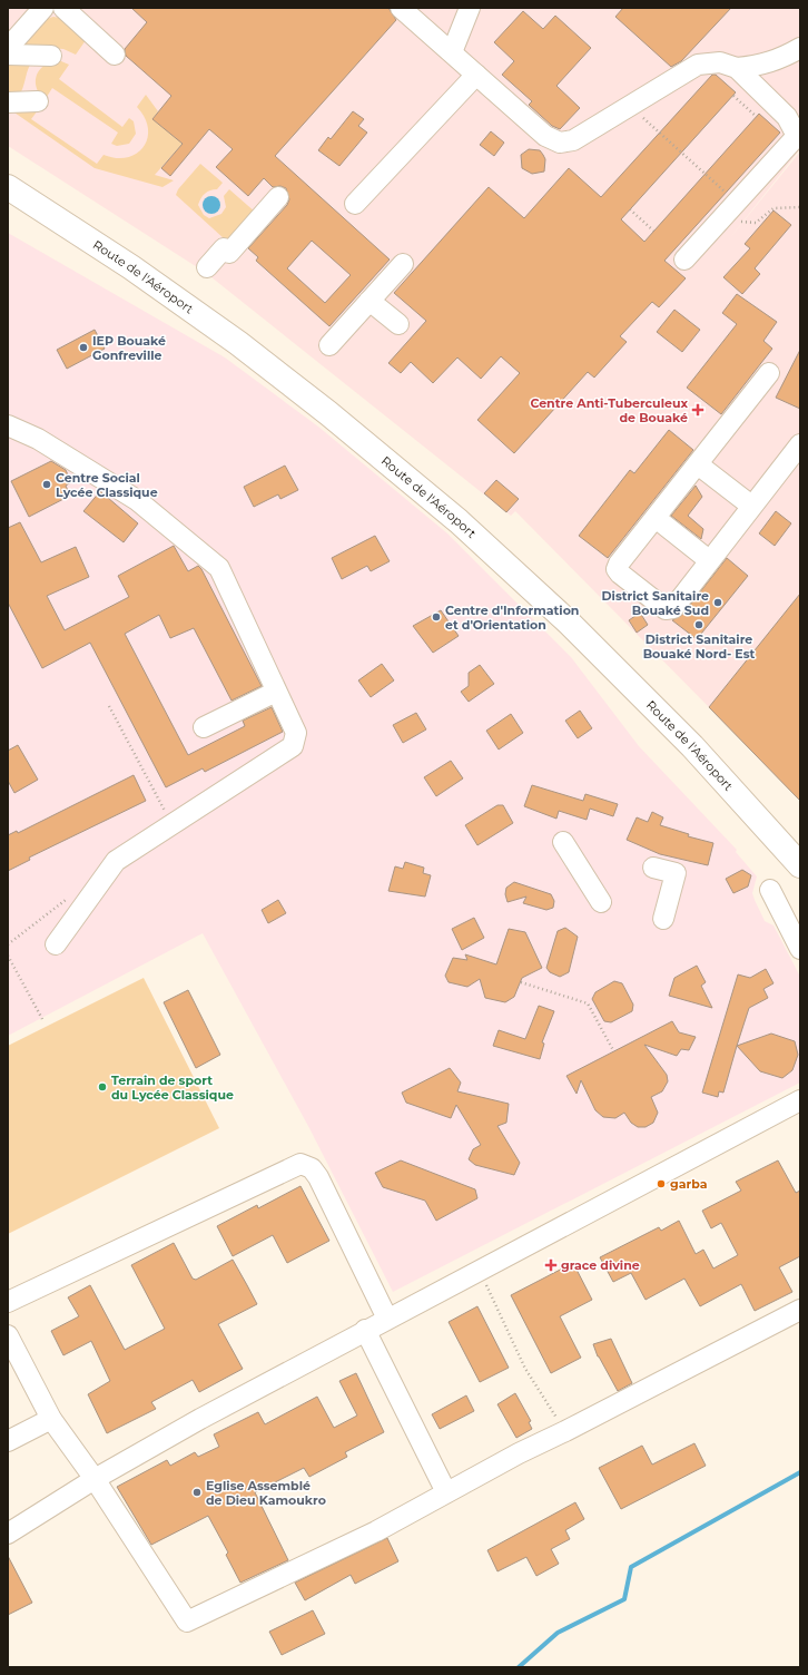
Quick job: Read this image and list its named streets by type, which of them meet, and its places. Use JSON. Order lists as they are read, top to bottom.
{
  "streets": {
    "main road": ["Route de l'Aéroport"]
  },
  "places": {
    "other": [
      "IEP Bouaké Gonfreville",
      "Centre Social Lycée Classique",
      "District Sanitaire Bouaké Sud",
      "Centre d'Information et d'Orientation",
      "District Sanitaire Bouaké Nord- Est",
      "Terrain de sport du Lycée Classique",
      "garba",
      "Eglise Assemblé de Dieu Kamoukro"
    ],
    "health": ["Centre Anti-Tuberculeux de Bouaké", "grace divine"]
  }
}
